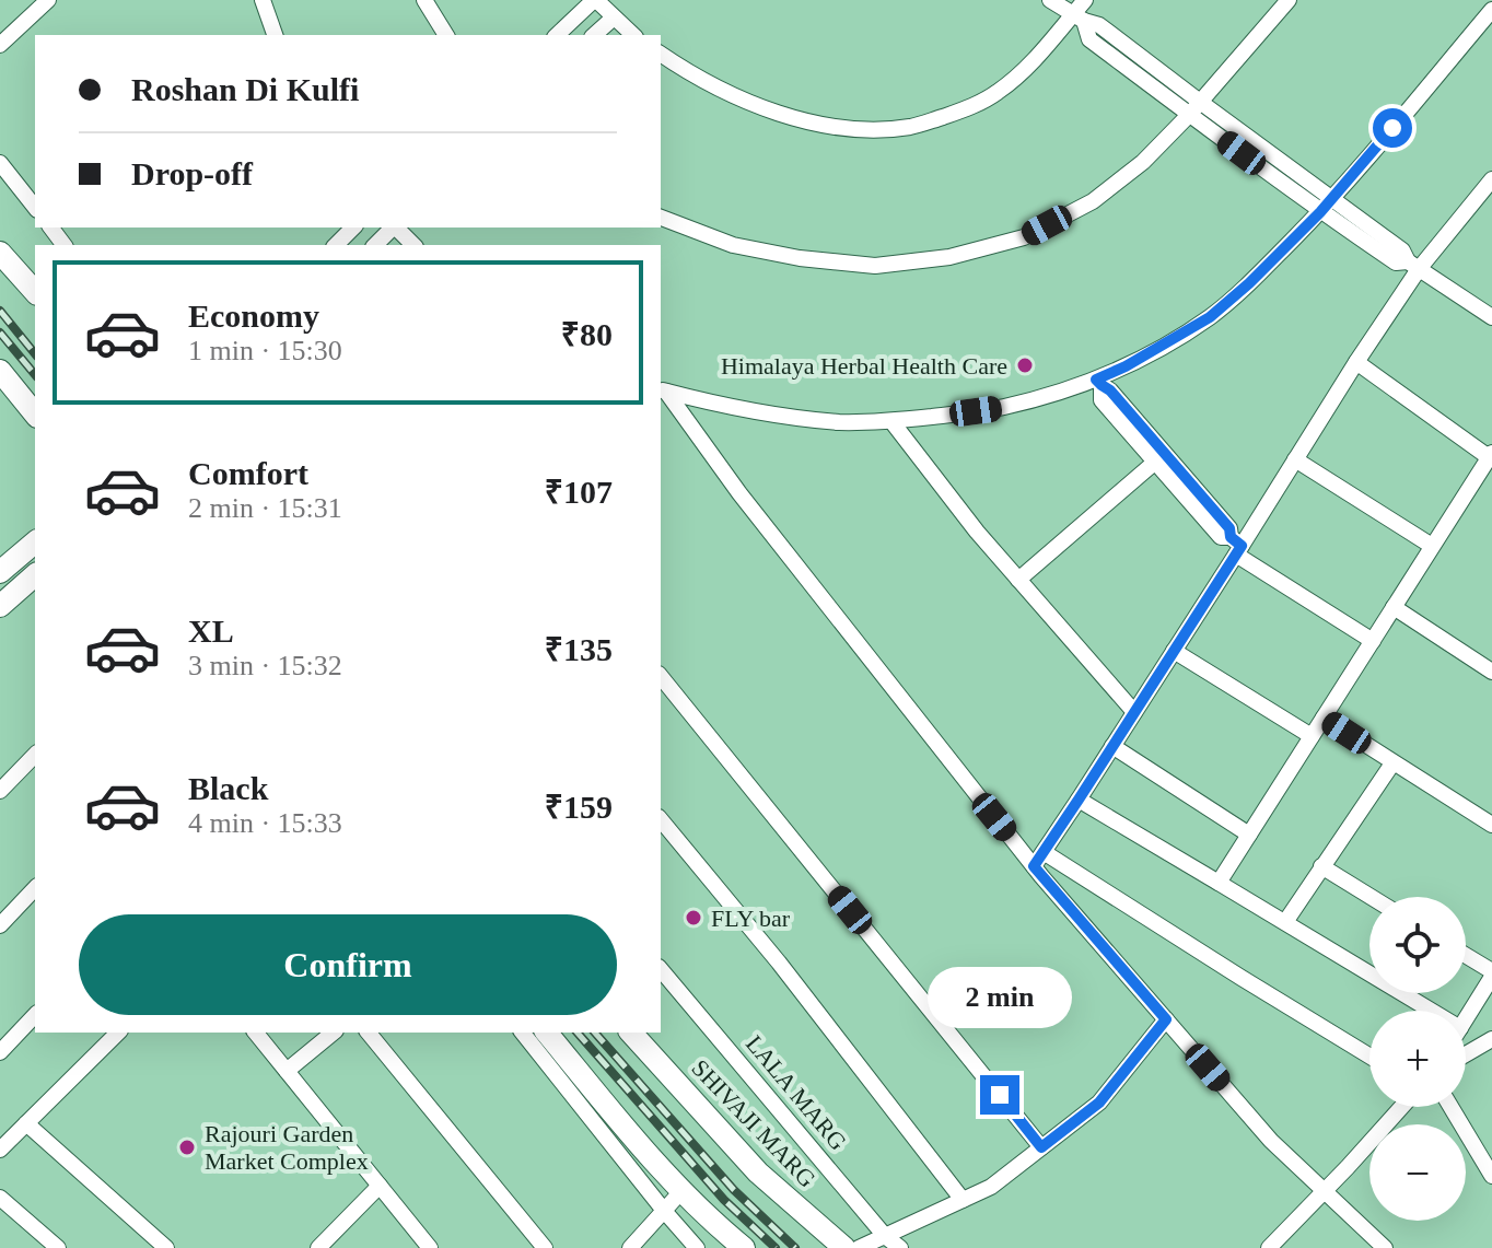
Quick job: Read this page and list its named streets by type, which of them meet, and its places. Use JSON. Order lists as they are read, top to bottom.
{
  "streets": {
    "main road": ["SHIVAJI MARG"],
    "street": ["LALA MARG"]
  },
  "places": ["Himalaya Herbal Health Care", "FLY bar", "Rajouri Garden Market Complex"],
  "page": {
    "banner": ["Roshan Di Kulfi", "Drop-off"],
    "list": [
      {
        "name": "Economy",
        "note": "1 min · 15:30",
        "value": "₹80"
      },
      {
        "name": "Comfort",
        "note": "2 min · 15:31",
        "value": "₹107"
      },
      {
        "name": "XL",
        "note": "3 min · 15:32",
        "value": "₹135"
      },
      {
        "name": "Black",
        "note": "4 min · 15:33",
        "value": "₹159"
      }
    ],
    "map_buttons": ["+", "−"],
    "buttons": "Confirm",
    "bubble": "2 min"
  }
}
